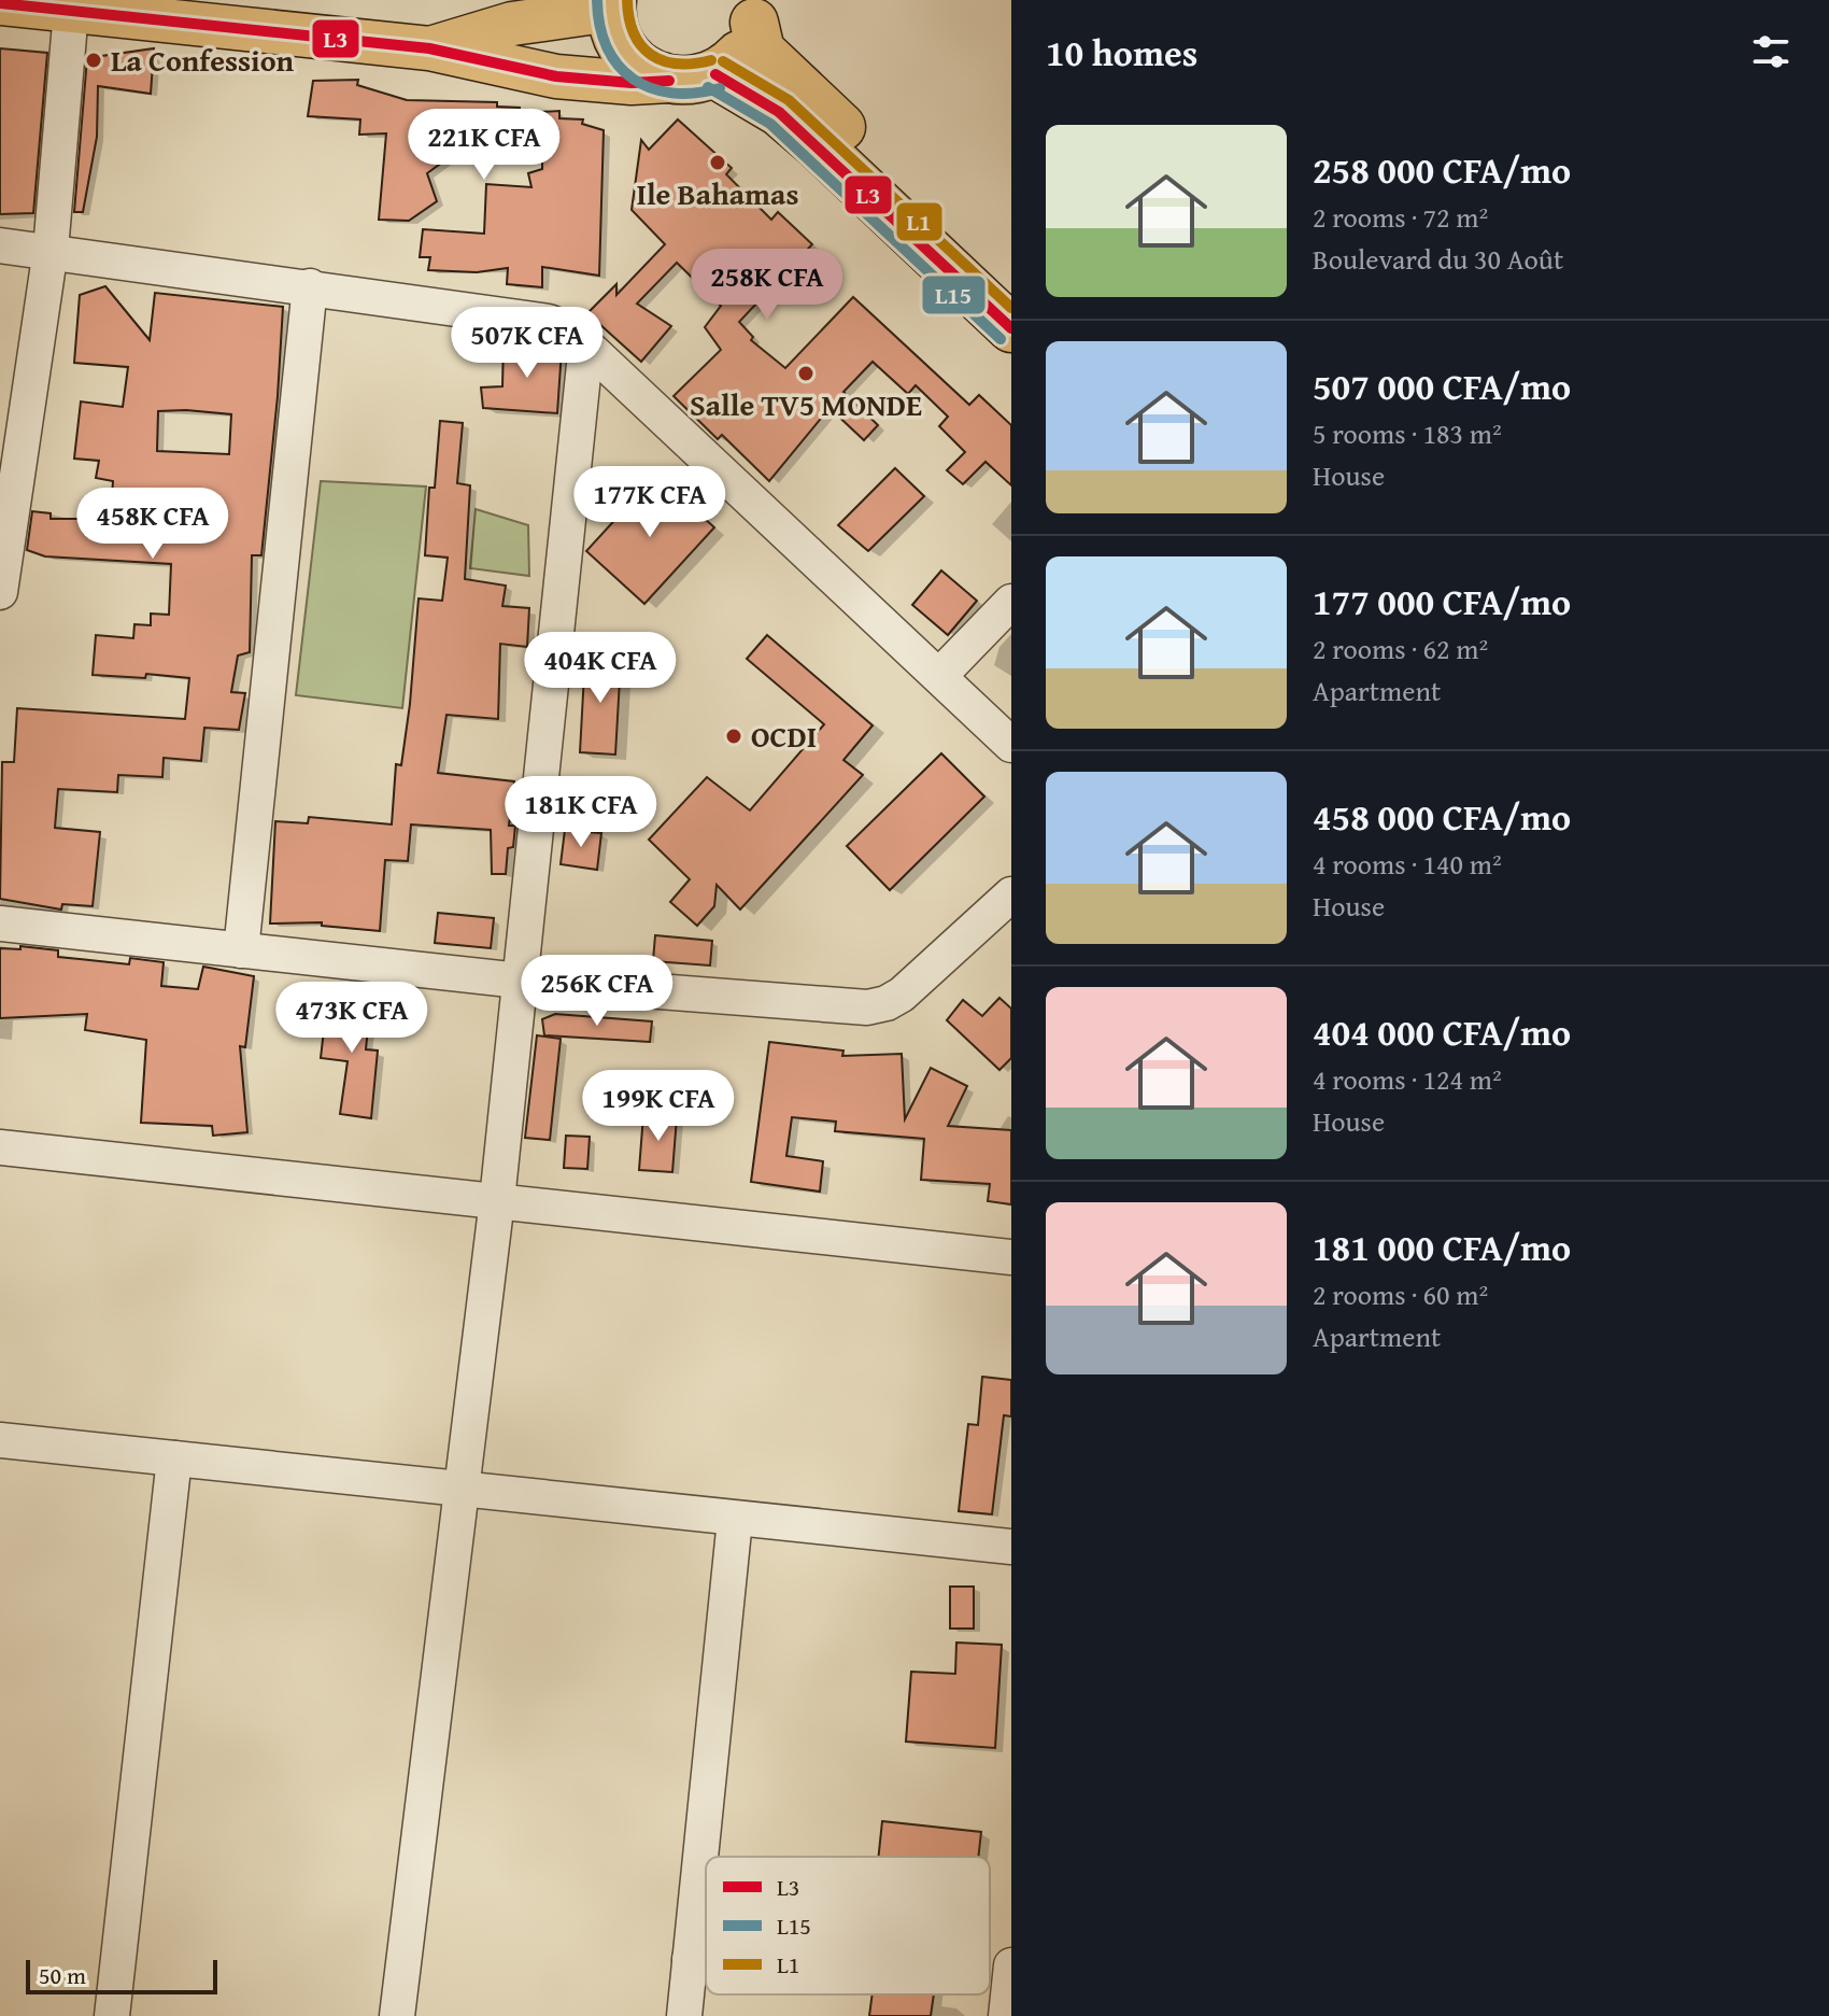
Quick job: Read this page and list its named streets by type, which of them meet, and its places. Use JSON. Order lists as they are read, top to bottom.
{
  "places": [
    "La Confession",
    "Ile Bahamas",
    "Salle TV5 MONDE",
    "OCDI"
  ],
  "lines": ["transit line L15", "transit line L1", "transit line L3"],
  "legend": ["L3", "L15", "L1"],
  "scale_bar": "50 m",
  "page": {
    "heading": "10 homes",
    "list": [
      {
        "name": "258 000 CFA/mo",
        "note": "2 rooms · 72 m² · Boulevard du 30 Août"
      },
      {
        "name": "507 000 CFA/mo",
        "note": "5 rooms · 183 m² · House"
      },
      {
        "name": "177 000 CFA/mo",
        "note": "2 rooms · 62 m² · Apartment"
      },
      {
        "name": "458 000 CFA/mo",
        "note": "4 rooms · 140 m² · House"
      },
      {
        "name": "404 000 CFA/mo",
        "note": "4 rooms · 124 m² · House"
      },
      {
        "name": "181 000 CFA/mo",
        "note": "2 rooms · 60 m² · Apartment"
      }
    ],
    "price": [
      "221K CFA",
      "258K CFA",
      "507K CFA",
      "177K CFA",
      "458K CFA",
      "404K CFA",
      "181K CFA",
      "256K CFA",
      "473K CFA",
      "199K CFA"
    ],
    "scale": "50 m"
  }
}
